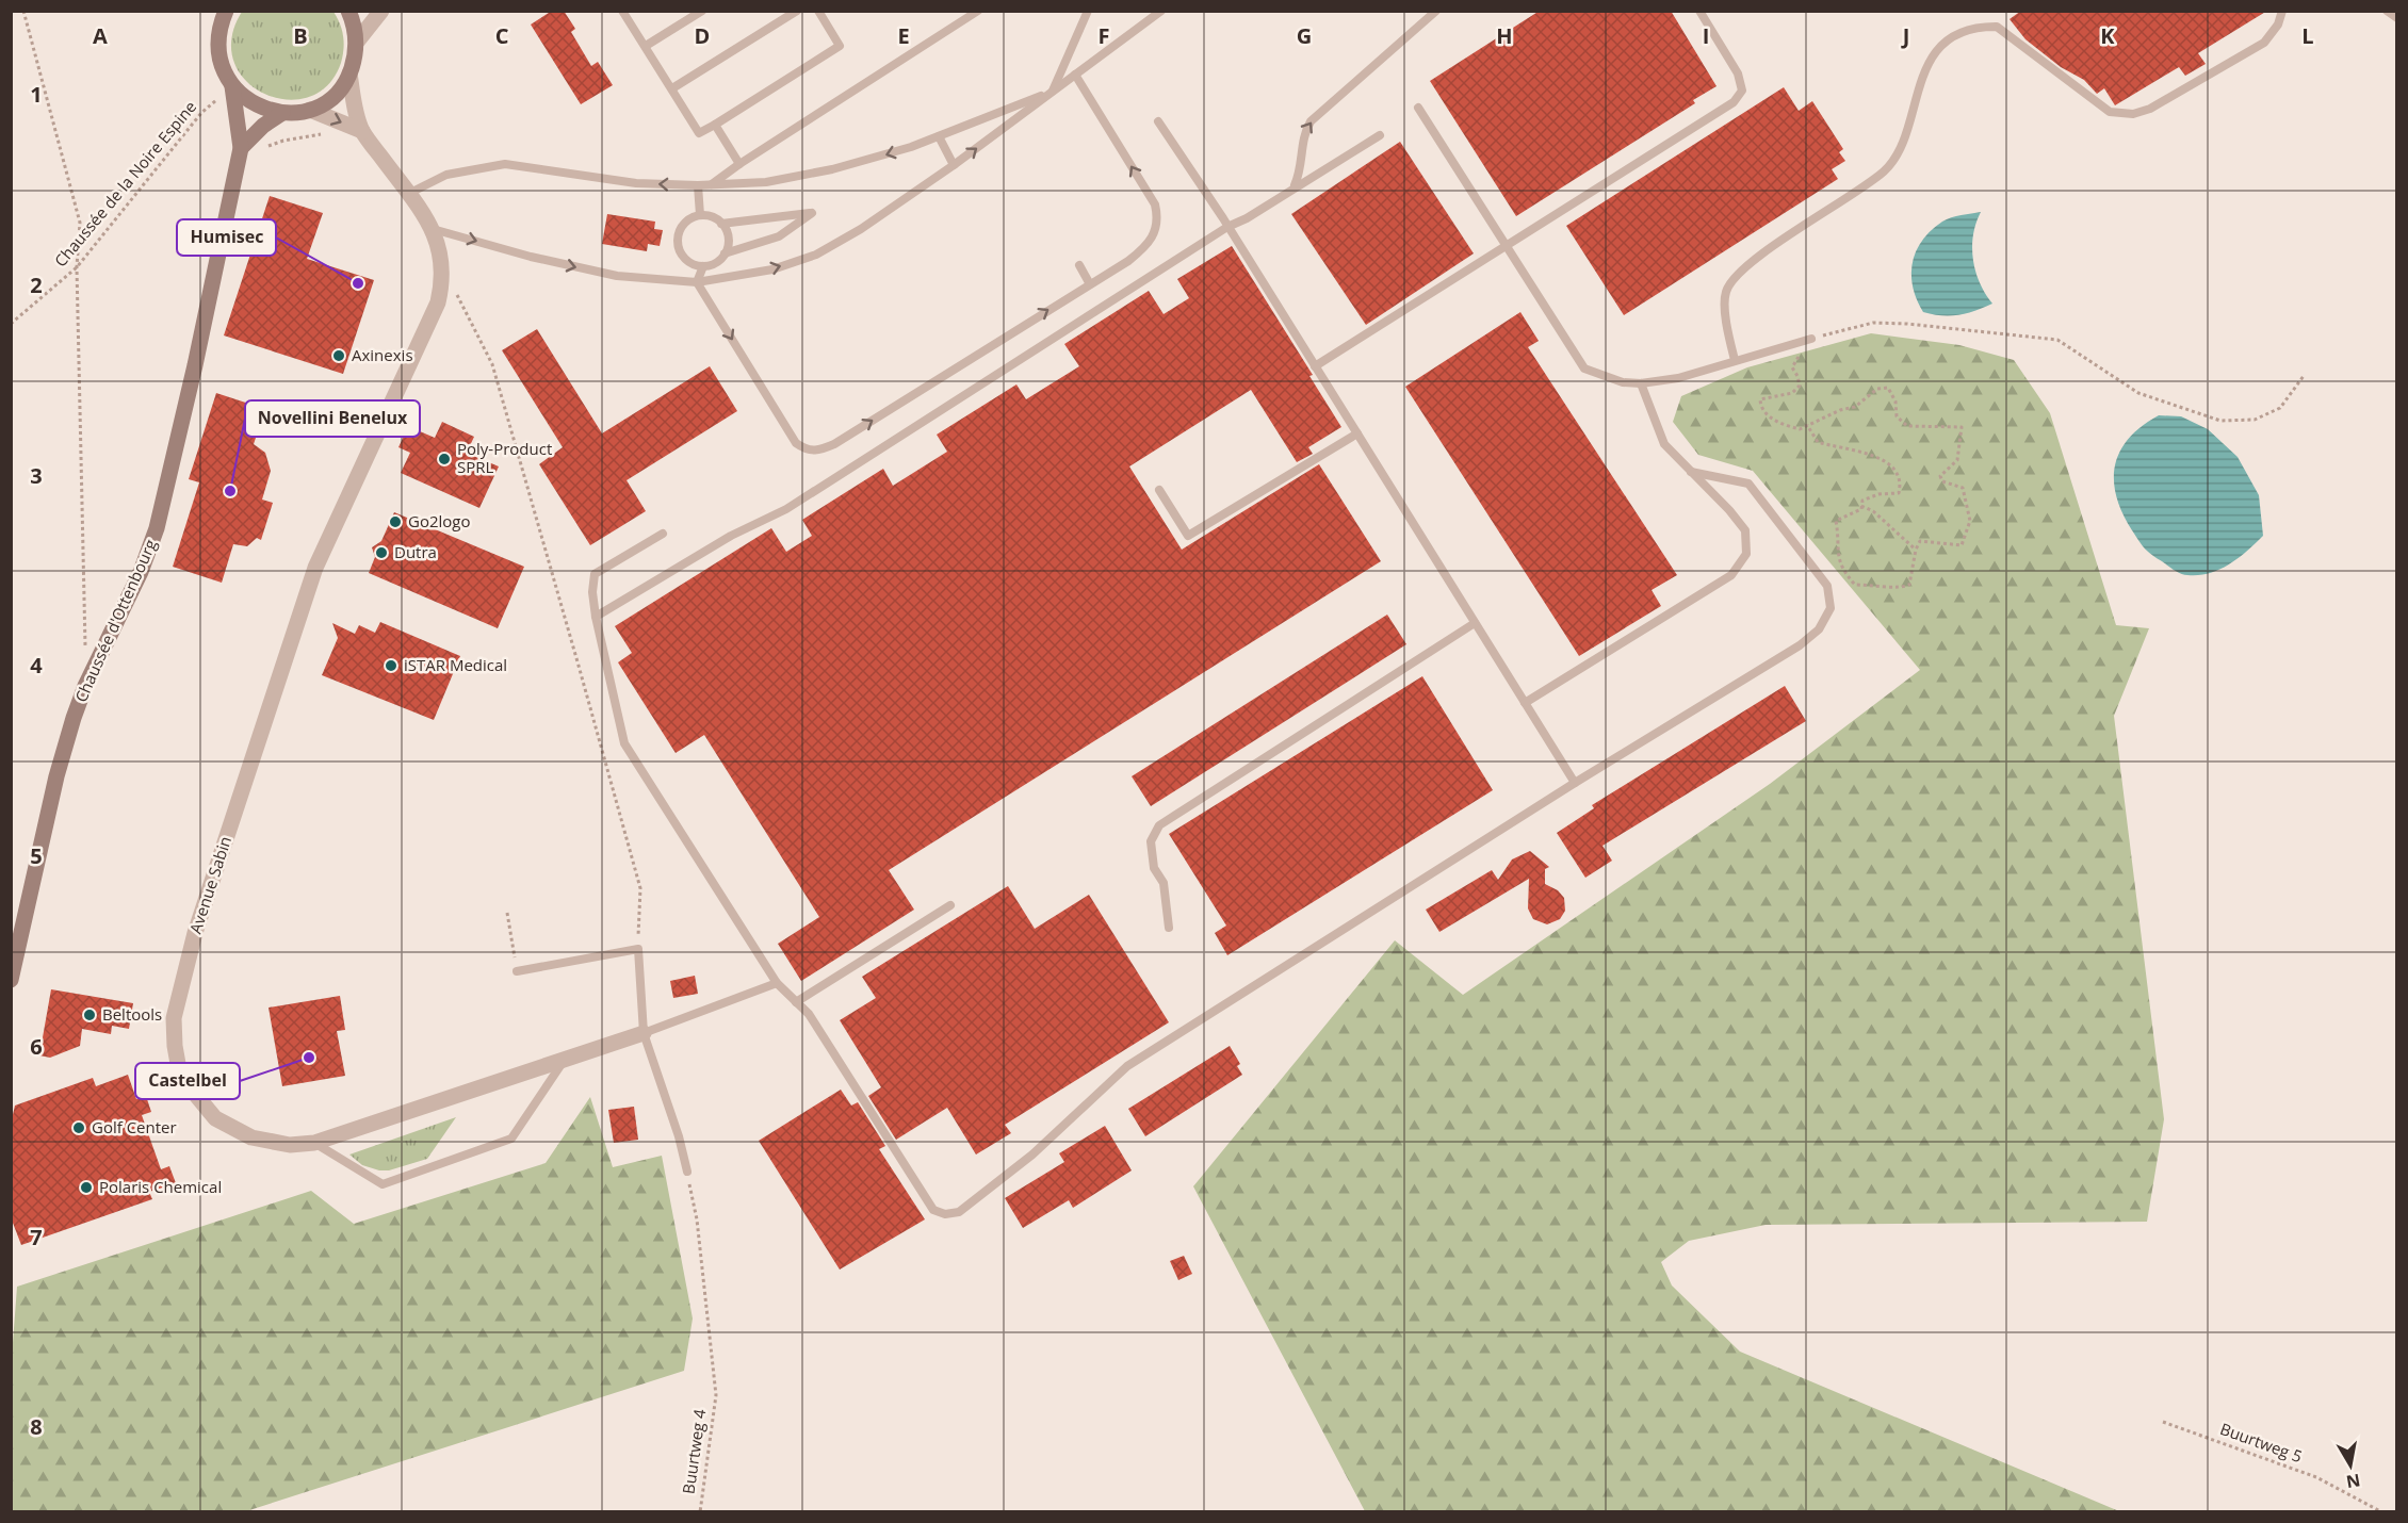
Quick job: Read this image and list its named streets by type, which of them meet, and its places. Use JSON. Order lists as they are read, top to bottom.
{
  "streets": {
    "street": ["Chaussée d'Ottenbourg", "Avenue Sabin"],
    "path": ["Chaussée de la Noire Espine", "Buurtweg 5", "Buurtweg 4"]
  },
  "crossings": [
    ["Chaussée de la Noire Espine", "Chaussée d'Ottenbourg"]
  ],
  "places": [
    "Humisec",
    "Axinexis",
    "Poly-Product SPRL",
    "Novellini Benelux",
    "Go2logo",
    "Dutra",
    "iSTAR Medical",
    "Beltools",
    "Castelbel",
    "Golf Center",
    "Polaris Chemical"
  ],
  "north": "bottom",
  "grid": {
    "columns": [
      "A",
      "B",
      "C",
      "D",
      "E",
      "F",
      "G",
      "H",
      "I",
      "J",
      "K",
      "L"
    ],
    "rows": [
      "1",
      "2",
      "3",
      "4",
      "5",
      "6",
      "7",
      "8"
    ]
  }
}
